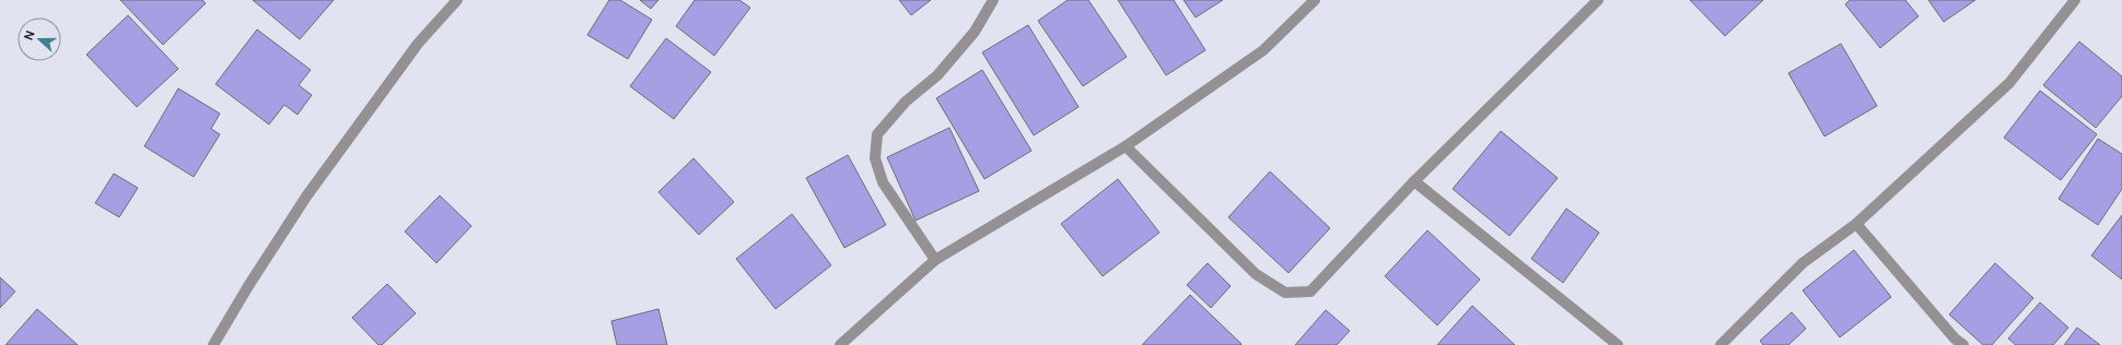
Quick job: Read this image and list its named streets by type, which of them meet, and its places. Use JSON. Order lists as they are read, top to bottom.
{
  "north": "left"
}
